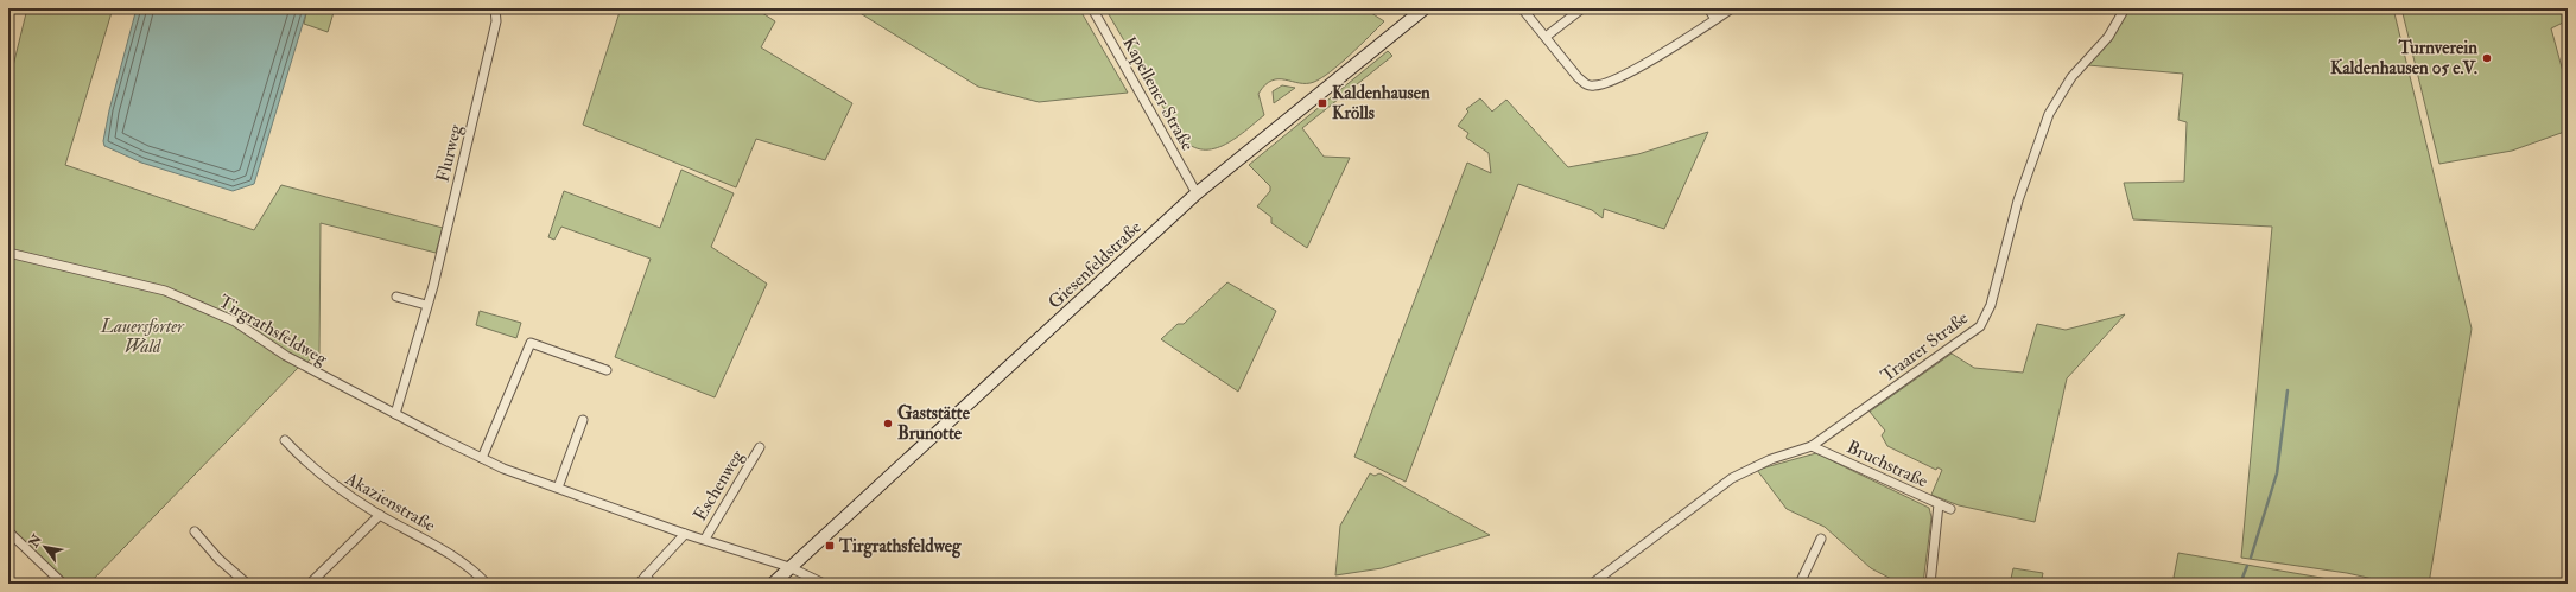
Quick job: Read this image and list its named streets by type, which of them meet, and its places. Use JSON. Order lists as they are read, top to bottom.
{
  "streets": {
    "main road": ["Giesenfeldstraße"],
    "street": [
      "Kapellener Straße",
      "Flurweg",
      "Tirgrathsfeldweg",
      "Traarer Straße",
      "Bruchstraße",
      "Eschenweg",
      "Akazienstraße"
    ]
  },
  "crossings": [
    ["Kapellener Straße", "Giesenfeldstraße"],
    ["Flurweg", "Tirgrathsfeldweg"],
    ["Giesenfeldstraße", "Tirgrathsfeldweg"],
    ["Tirgrathsfeldweg", "Eschenweg"],
    ["Traarer Straße", "Bruchstraße"]
  ],
  "parks": ["Lauersforter Wald"],
  "places": {
    "other": ["Turnverein Kaldenhausen 05 e.V.", "Gaststätte Brunotte"],
    "transit": ["Kaldenhausen Krölls", "Tirgrathsfeldweg"]
  },
  "north": "top left"
}
